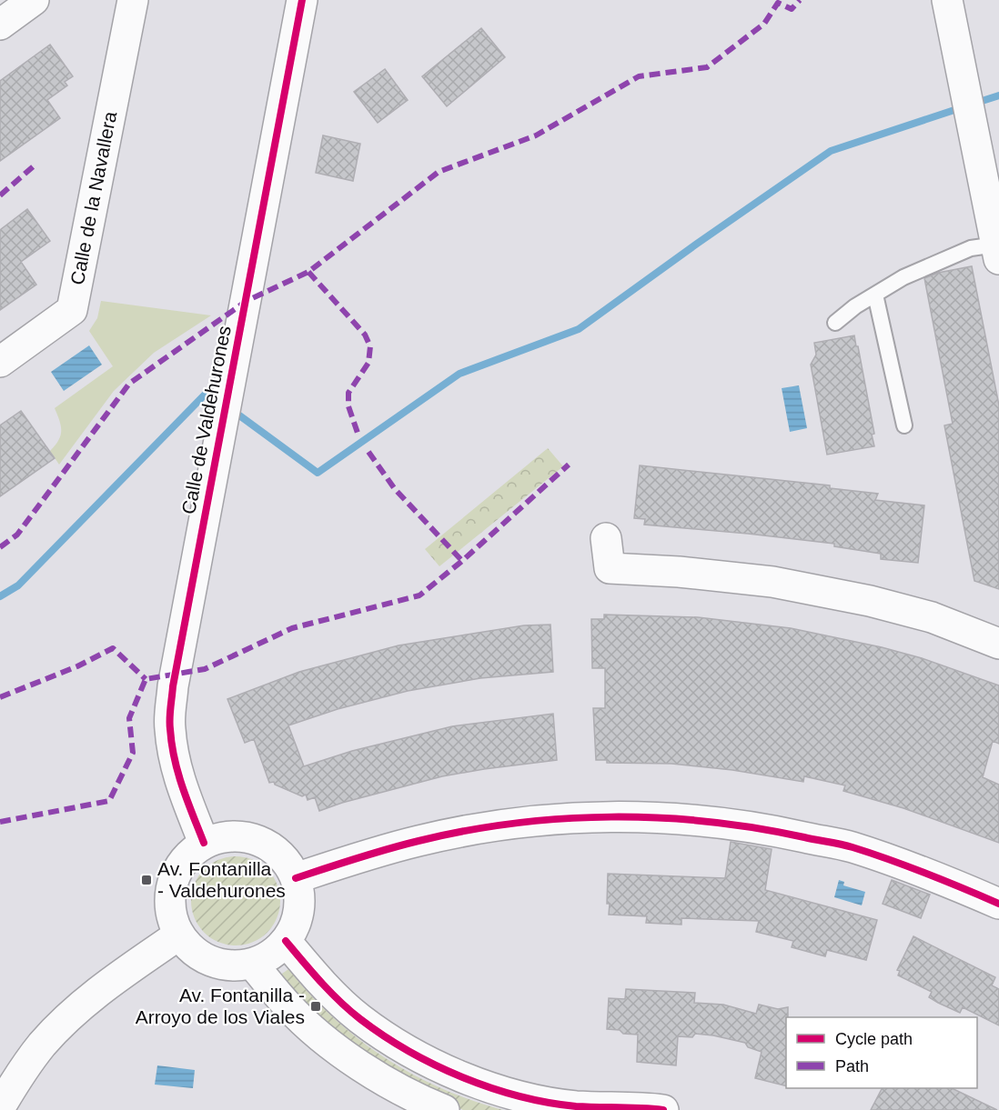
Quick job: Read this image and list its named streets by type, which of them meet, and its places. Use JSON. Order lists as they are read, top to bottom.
{
  "streets": {
    "street": ["Calle de la Navallera", "Calle de Valdehurones"]
  },
  "places": {
    "transit": ["Av. Fontanilla - Valdehurones", "Av. Fontanilla - Arroyo de los Viales"]
  },
  "legend": ["Cycle path", "Path"]
}
